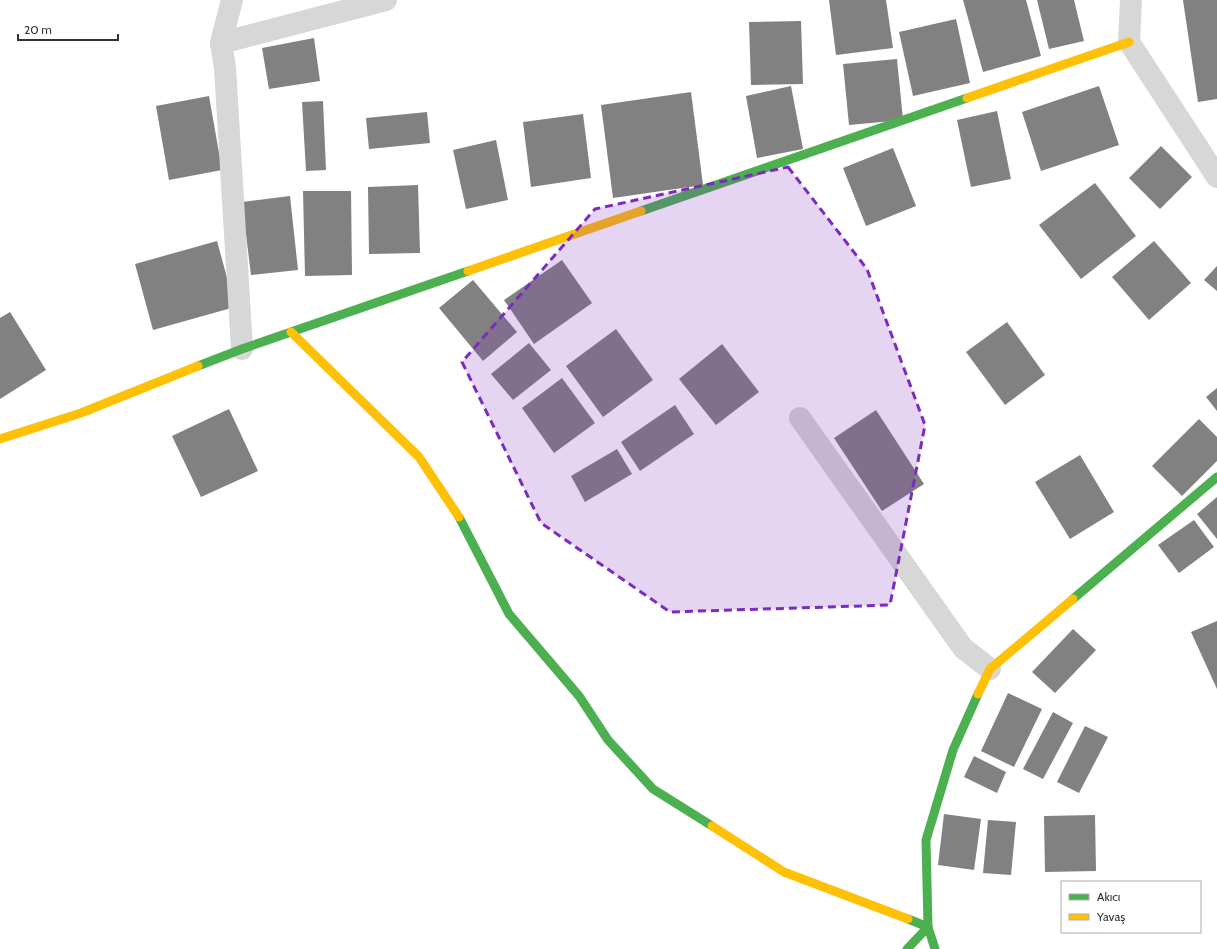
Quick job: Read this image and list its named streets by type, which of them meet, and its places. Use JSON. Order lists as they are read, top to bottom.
{
  "legend": ["Akıcı", "Yavaş"],
  "scale_bar": "20 m"
}
